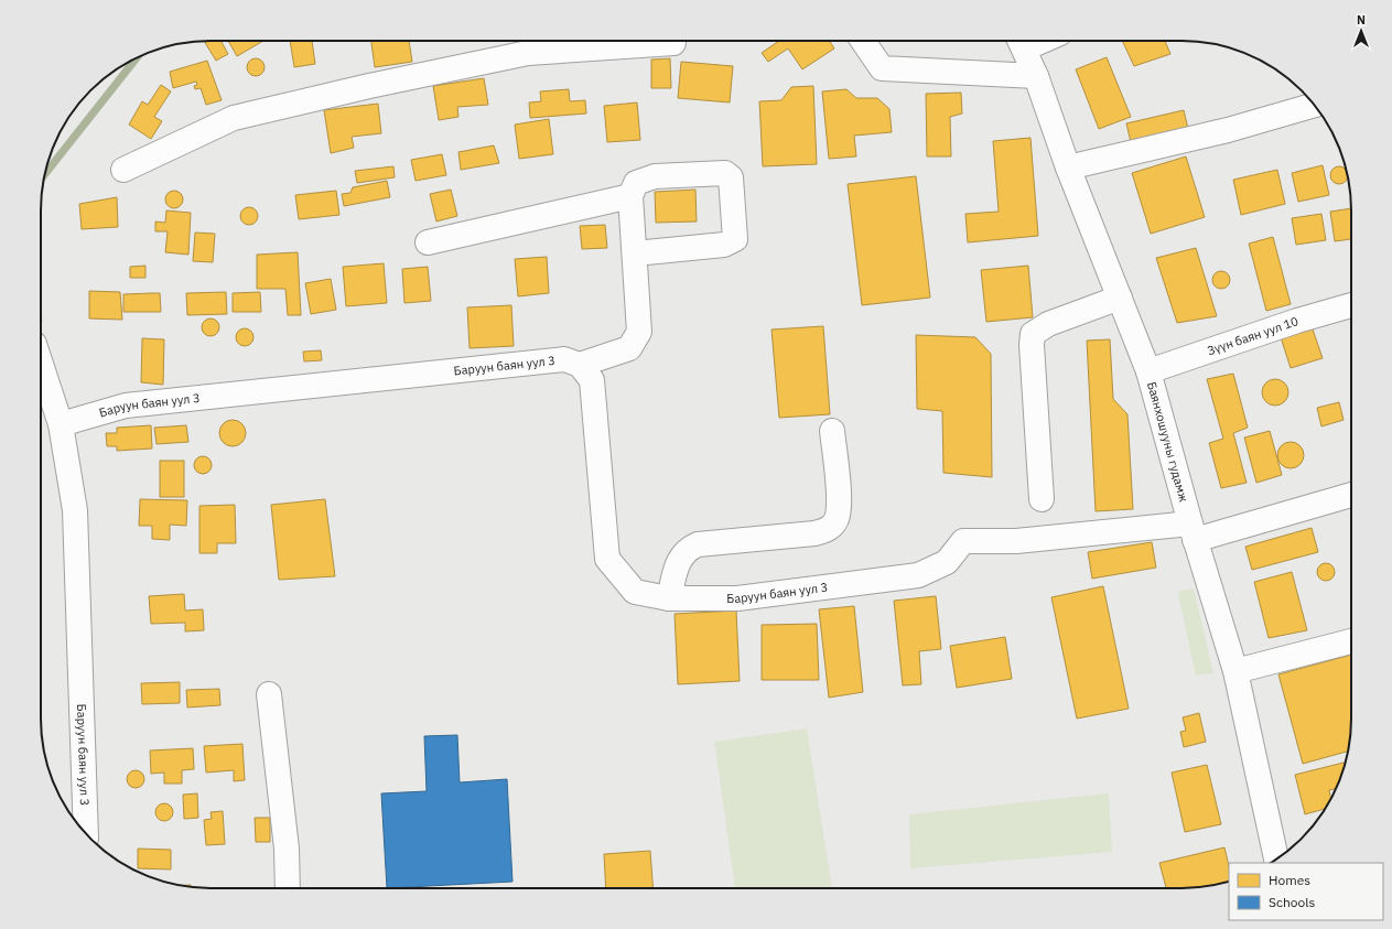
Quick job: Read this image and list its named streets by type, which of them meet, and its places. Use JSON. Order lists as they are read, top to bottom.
{
  "streets": {
    "street": ["Зүүн баян уул 10", "Баруун баян уул 3", "Баянхошууны гудамж"]
  },
  "crossings": [
    ["Зүүн баян уул 10", "Баянхошууны гудамж"],
    ["Баруун баян уул 3", "Баянхошууны гудамж"]
  ],
  "legend": ["Homes", "Schools"],
  "north": "top"
}
